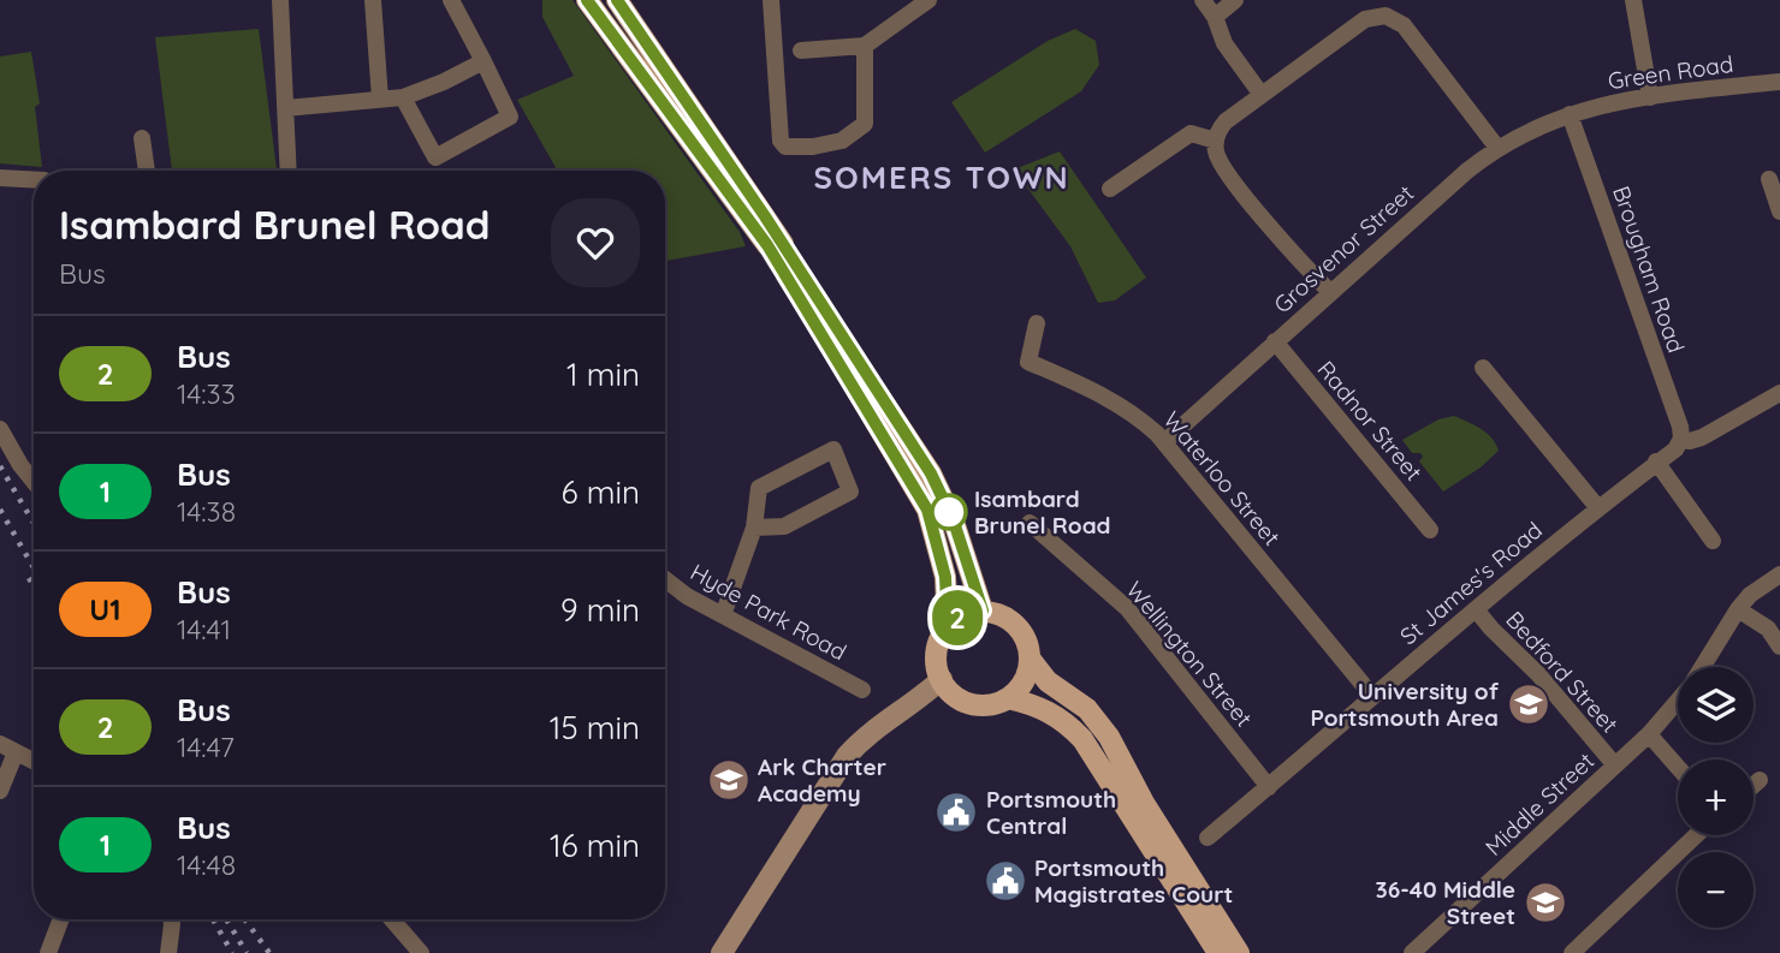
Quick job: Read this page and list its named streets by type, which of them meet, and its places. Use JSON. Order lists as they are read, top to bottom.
{
  "streets": {
    "street": [
      "Green Road",
      "Grosvenor Street",
      "Brougham Road",
      "Radnor Street",
      "Waterloo Street",
      "St James's Road",
      "Hyde Park Road",
      "Wellington Street",
      "Bedford Street",
      "Middle Street"
    ]
  },
  "crossings": [
    ["Green Road", "Grosvenor Street"],
    ["Green Road", "Brougham Road"],
    ["Grosvenor Street", "Brougham Road"],
    ["Grosvenor Street", "Radnor Street"],
    ["Grosvenor Street", "Waterloo Street"],
    ["Brougham Road", "St James's Road"],
    ["Waterloo Street", "St James's Road"],
    ["St James's Road", "Wellington Street"],
    ["St James's Road", "Bedford Street"],
    ["Bedford Street", "Middle Street"]
  ],
  "districts": ["SOMERS TOWN"],
  "places": {
    "other": ["Isambard Brunel Road"],
    "school or university": ["University of Portsmouth Area", "Ark Charter Academy", "36-40 Middle Street"],
    "public building": ["Portsmouth Central", "Portsmouth Magistrates Court"]
  },
  "lines": ["bus line 2"],
  "page": {
    "on_map": "2",
    "heading": ["Isambard Brunel Road", "Bus"],
    "list": [
      {
        "mark": "2",
        "name": "Bus",
        "note": "14:33",
        "value": "1 min"
      },
      {
        "mark": "1",
        "name": "Bus",
        "note": "14:38",
        "value": "6 min"
      },
      {
        "mark": "U1",
        "name": "Bus",
        "note": "14:41",
        "value": "9 min"
      },
      {
        "mark": "2",
        "name": "Bus",
        "note": "14:47",
        "value": "15 min"
      },
      {
        "mark": "1",
        "name": "Bus",
        "note": "14:48",
        "value": "16 min"
      }
    ],
    "map_buttons": ["+", "−"]
  }
}
